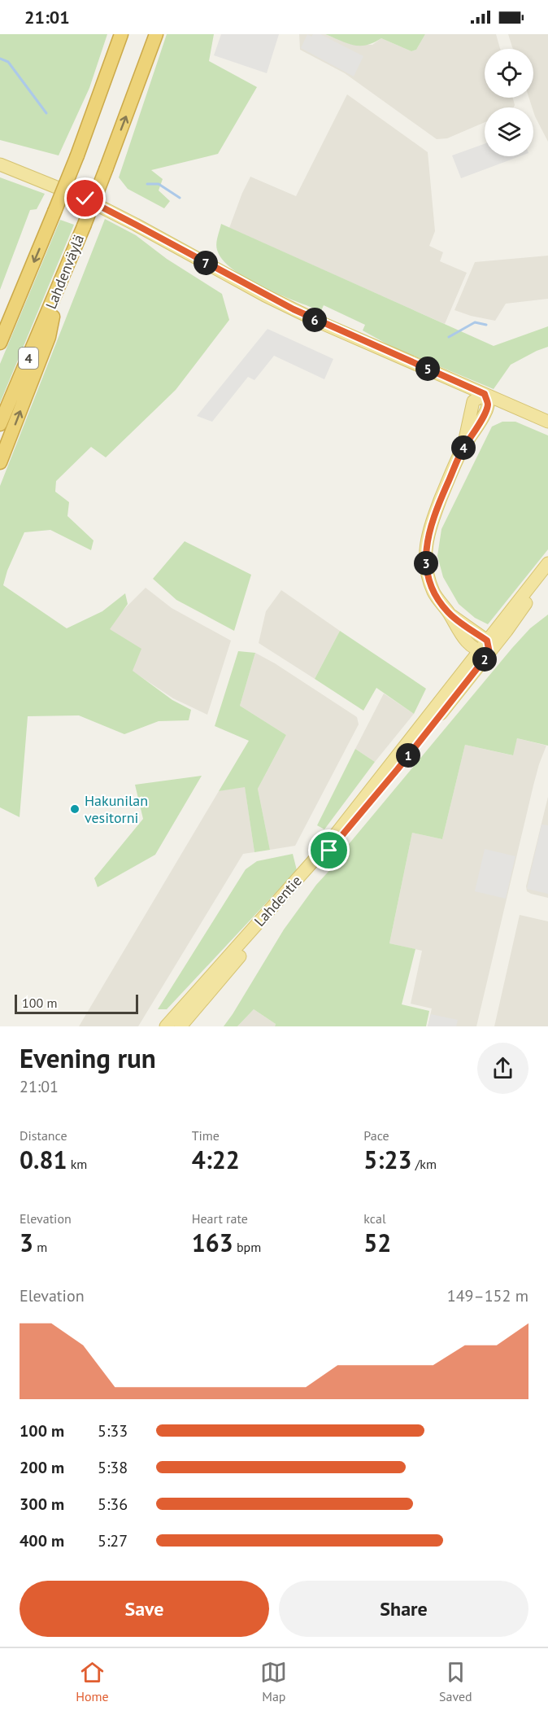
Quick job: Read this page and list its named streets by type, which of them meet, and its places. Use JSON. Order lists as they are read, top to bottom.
{
  "streets": {
    "highway": ["Lahdenväylä", "4"],
    "main road": ["Lahdentie"]
  },
  "places": ["Hakunilan vesitorni"],
  "scale_bar": "100 m",
  "page": {
    "status": "21:01",
    "pins": [
      "7",
      "6",
      "5",
      "4",
      "3",
      "2",
      "1"
    ],
    "scale": "100 m",
    "heading": ["Evening run", "21:01"],
    "stats": [
      ["Distance", "0.81 km"],
      ["Time", "4:22"],
      ["Pace", "5:23 /km"],
      ["Elevation", "3 m"],
      ["Heart rate", "163 bpm"],
      ["kcal", "52"]
    ],
    "chart": ["Elevation", "149–152 m"],
    "list": [
      {
        "name": "100 m",
        "note": "5:33"
      },
      {
        "name": "200 m",
        "note": "5:38"
      },
      {
        "name": "300 m",
        "note": "5:36"
      },
      {
        "name": "400 m",
        "note": "5:27"
      }
    ],
    "buttons": ["Save", "Share"],
    "tabs": ["Home", "Map", "Saved"]
  }
}
